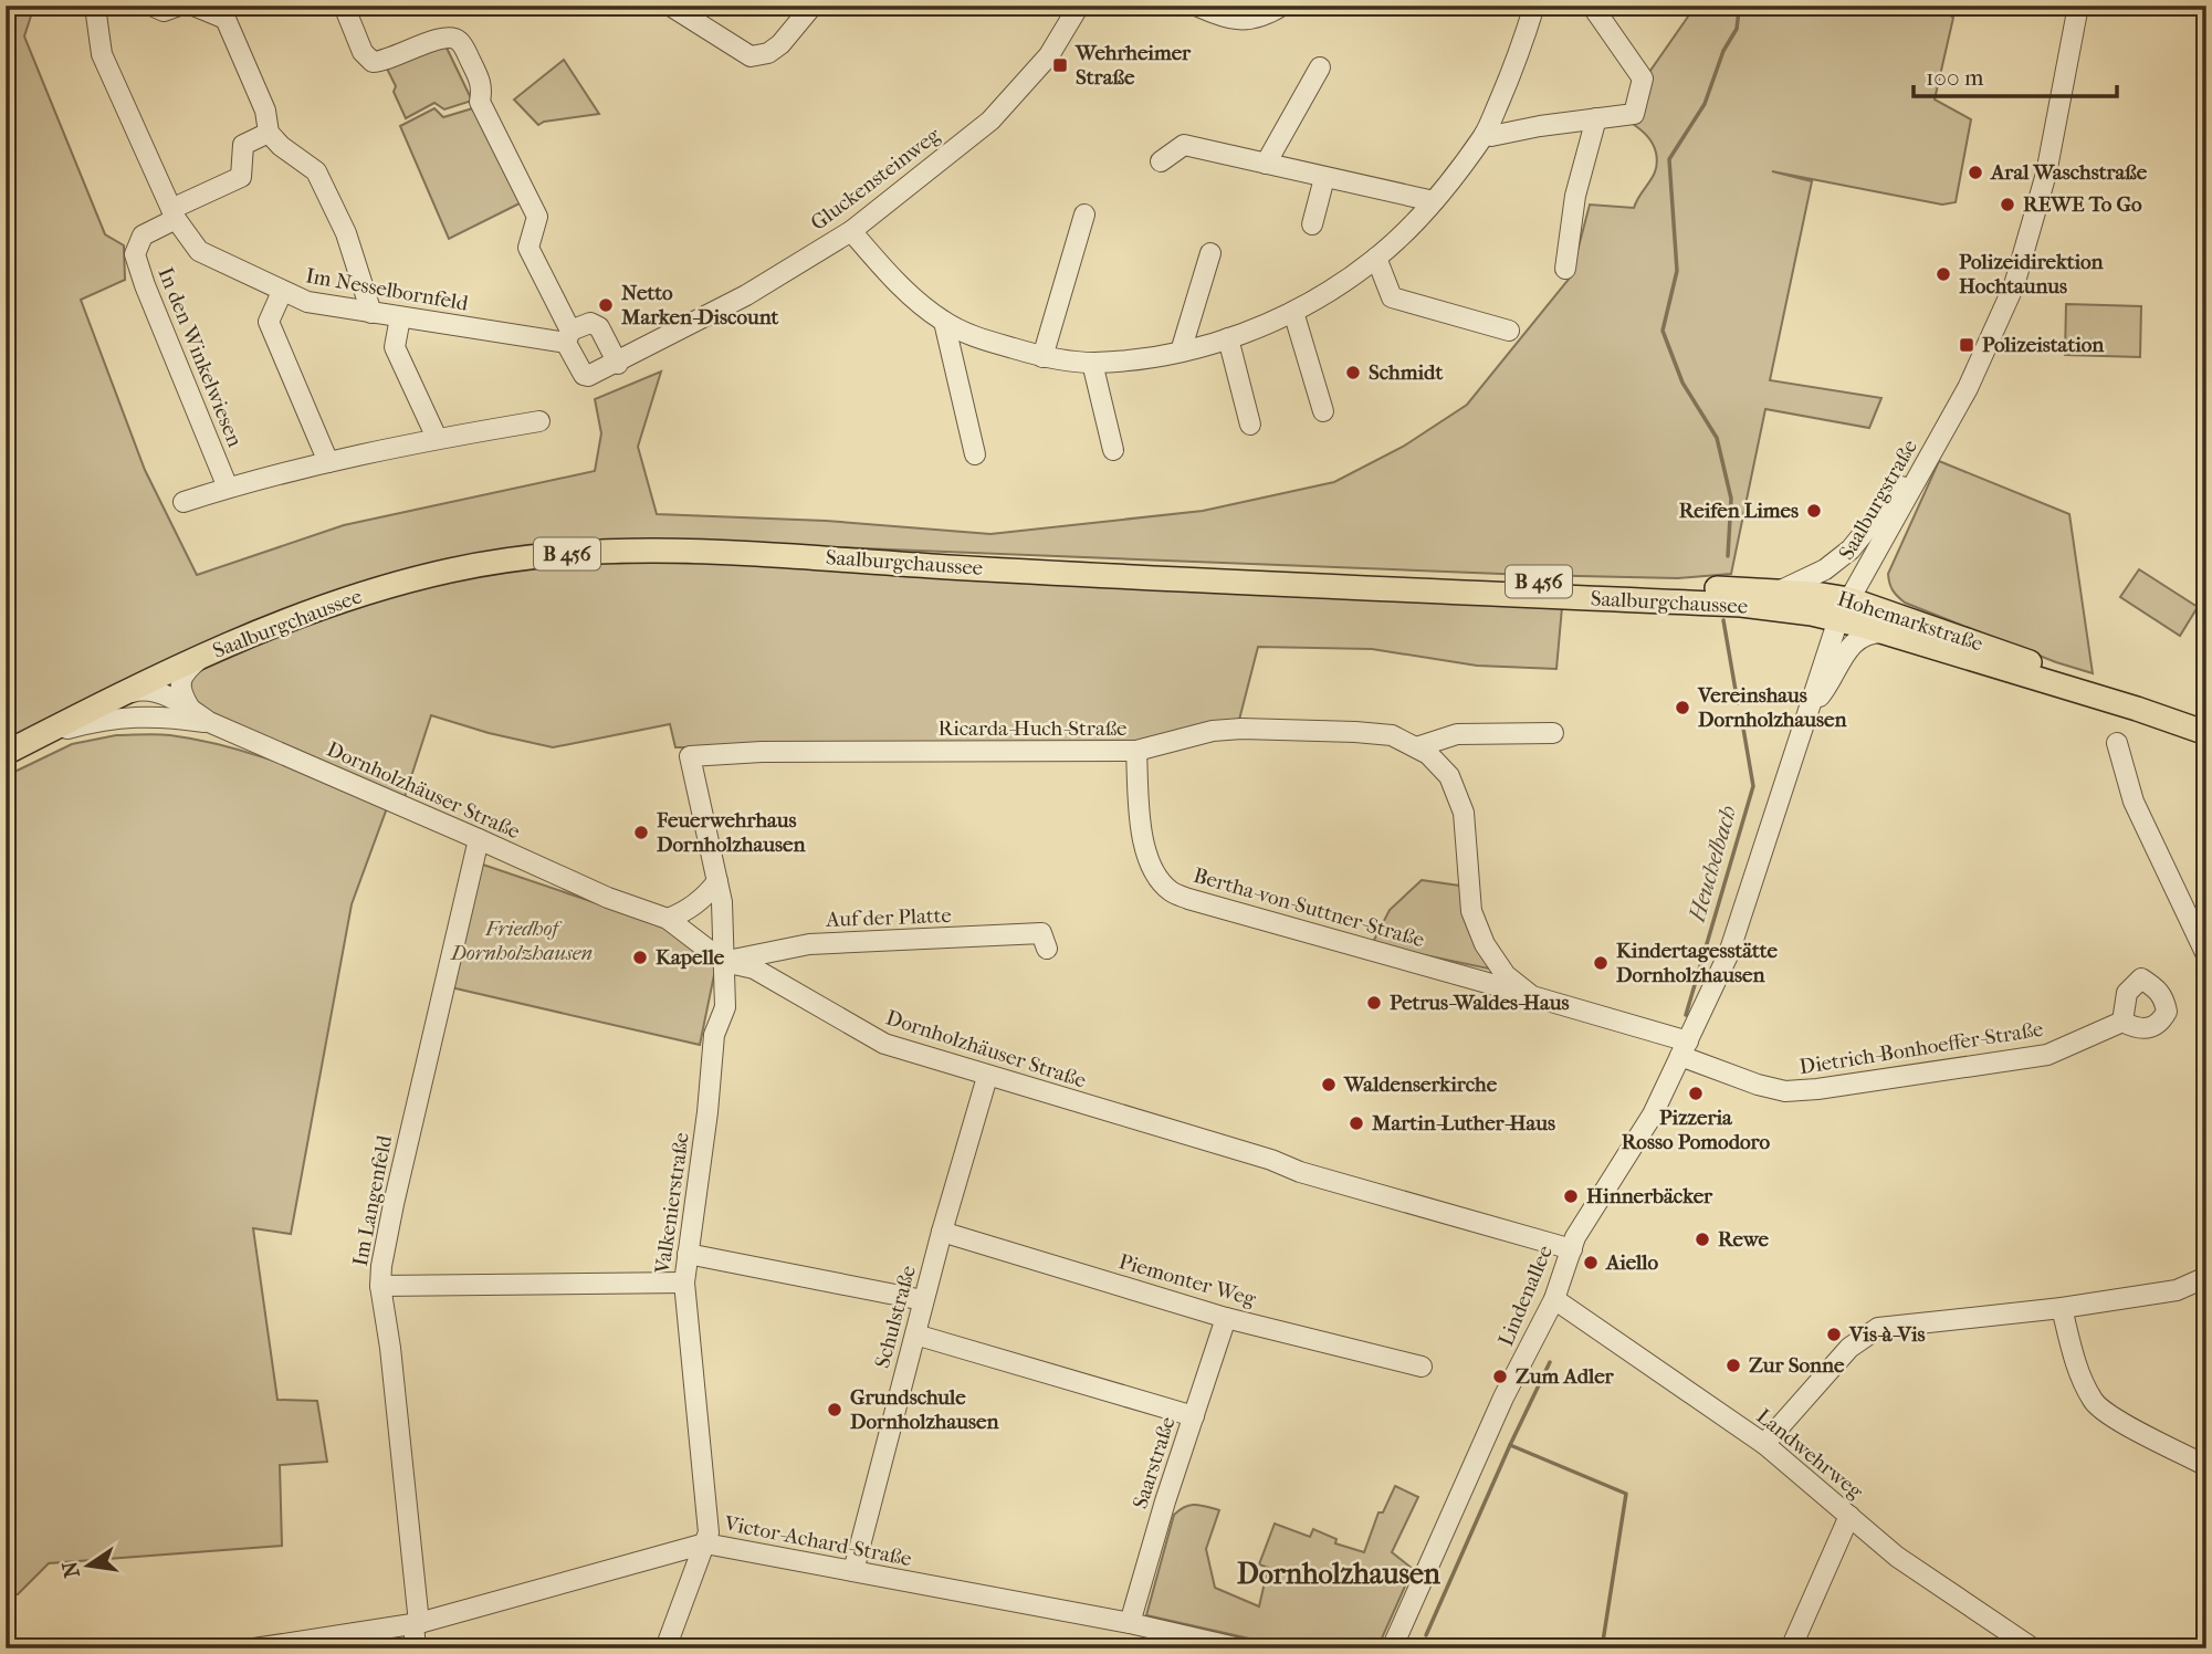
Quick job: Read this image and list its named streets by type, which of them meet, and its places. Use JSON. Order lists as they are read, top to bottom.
{
  "streets": {
    "main road": ["B 456", "Saalburgchaussee", "Hohemarkstraße"],
    "street": [
      "Gluckensteinweg",
      "Im Nesselbornfeld",
      "In den Winkelwiesen",
      "Saalburgstraße",
      "Ricarda-Huch-Straße",
      "Dornholzhäuser Straße",
      "Bertha-von-Suttner-Straße",
      "Auf der Platte",
      "Dietrich-Bonhoeffer-Straße",
      "Im Langenfeld",
      "Valkenierstraße",
      "Piemonter Weg",
      "Lindenallee",
      "Schulstraße",
      "Landwehrweg",
      "Saarstraße",
      "Victor-Achard-Straße"
    ]
  },
  "crossings": [
    ["Gluckensteinweg", "Im Nesselbornfeld"],
    ["Im Nesselbornfeld", "In den Winkelwiesen"],
    ["Saalburgstraße", "Saalburgchaussee"],
    ["Saalburgstraße", "Hohemarkstraße"],
    ["Saalburgstraße", "Ricarda-Huch-Straße"],
    ["Saalburgstraße", "Dietrich-Bonhoeffer-Straße"],
    ["Saalburgstraße", "Lindenallee"],
    ["Saalburgchaussee", "Hohemarkstraße"],
    ["Saalburgchaussee", "Dornholzhäuser Straße"],
    ["Ricarda-Huch-Straße", "Bertha-von-Suttner-Straße"],
    ["Ricarda-Huch-Straße", "Dietrich-Bonhoeffer-Straße"],
    ["Ricarda-Huch-Straße", "Valkenierstraße"],
    ["Ricarda-Huch-Straße", "Lindenallee"],
    ["Dornholzhäuser Straße", "Auf der Platte"],
    ["Dornholzhäuser Straße", "Im Langenfeld"],
    ["Dornholzhäuser Straße", "Valkenierstraße"],
    ["Dornholzhäuser Straße", "Lindenallee"],
    ["Dornholzhäuser Straße", "Schulstraße"],
    ["Auf der Platte", "Valkenierstraße"],
    ["Dietrich-Bonhoeffer-Straße", "Lindenallee"],
    ["Im Langenfeld", "Victor-Achard-Straße"],
    ["Valkenierstraße", "Victor-Achard-Straße"],
    ["Piemonter Weg", "Schulstraße"],
    ["Piemonter Weg", "Saarstraße"],
    ["Lindenallee", "Landwehrweg"],
    ["Schulstraße", "Victor-Achard-Straße"],
    ["Saarstraße", "Victor-Achard-Straße"]
  ],
  "districts": ["Dornholzhausen"],
  "water": ["Heuchelbach"],
  "parks": ["Friedhof Dornholzhausen"],
  "places": {
    "transit": ["Wehrheimer Straße", "Polizeistation"],
    "other": [
      "Aral Waschstraße",
      "REWE To Go",
      "Polizeidirektion Hochtaunus",
      "Netto Marken-Discount",
      "Schmidt",
      "Reifen Limes",
      "Vereinshaus Dornholzhausen",
      "Feuerwehrhaus Dornholzhausen",
      "Kapelle",
      "Kindertagesstätte Dornholzhausen",
      "Petrus-Waldes-Haus",
      "Waldenserkirche",
      "Pizzeria Rosso Pomodoro",
      "Martin-Luther-Haus",
      "Hinnerbäcker",
      "Rewe",
      "Aiello",
      "Vis-à-Vis",
      "Zur Sonne",
      "Zum Adler",
      "Grundschule Dornholzhausen"
    ]
  },
  "scale_bar": "100 m",
  "north": "left"
}
